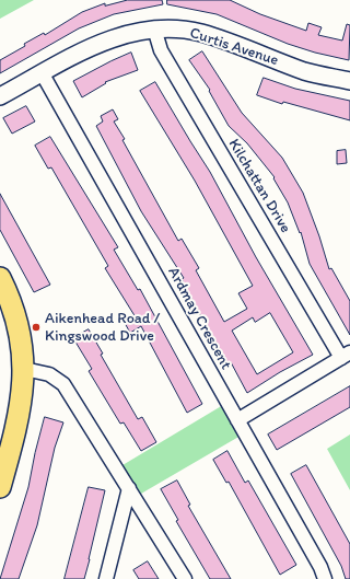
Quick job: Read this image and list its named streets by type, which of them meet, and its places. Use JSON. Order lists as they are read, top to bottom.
{
  "streets": {
    "street": ["Curtis Avenue", "Kilchattan Drive", "Ardmay Crescent"]
  },
  "crossings": [
    ["Curtis Avenue", "Kilchattan Drive"],
    ["Curtis Avenue", "Ardmay Crescent"]
  ],
  "places": ["Aikenhead Road / Kingswood Drive"]
}
